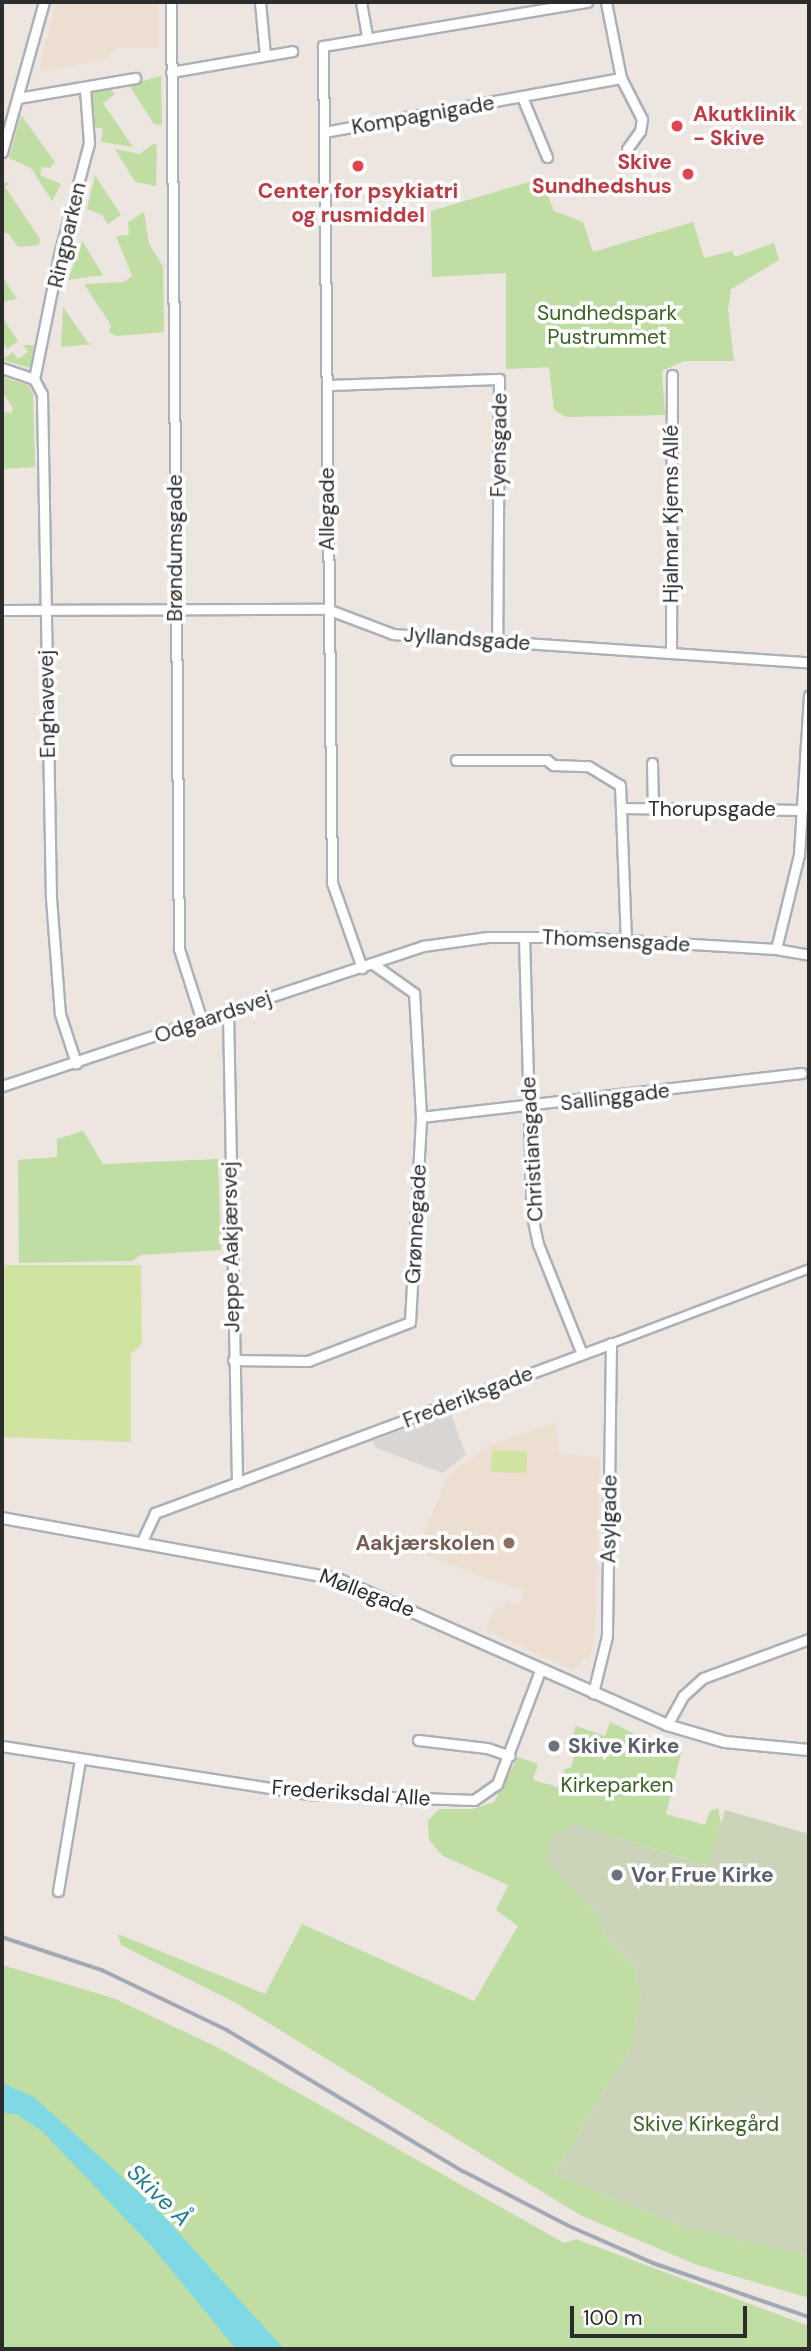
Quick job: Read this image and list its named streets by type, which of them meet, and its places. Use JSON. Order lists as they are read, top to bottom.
{
  "streets": {
    "street": [
      "Kompagnigade",
      "Ringparken",
      "Fyensgade",
      "Allegade",
      "Hjalmar Kjems Allé",
      "Brøndumsgade",
      "Jyllandsgade",
      "Enghavevej",
      "Thorupsgade",
      "Thomsensgade",
      "Odgaardsvej",
      "Sallinggade",
      "Christiansgade",
      "Grønnegade",
      "Jeppe Aakjærsvej",
      "Frederiksgade",
      "Asylgade",
      "Møllegade",
      "Frederiksdal Alle"
    ]
  },
  "crossings": [
    ["Kompagnigade", "Allegade"],
    ["Ringparken", "Enghavevej"],
    ["Fyensgade", "Allegade"],
    ["Fyensgade", "Jyllandsgade"],
    ["Allegade", "Jyllandsgade"],
    ["Allegade", "Odgaardsvej"],
    ["Hjalmar Kjems Allé", "Jyllandsgade"],
    ["Brøndumsgade", "Jyllandsgade"],
    ["Brøndumsgade", "Odgaardsvej"],
    ["Jyllandsgade", "Enghavevej"],
    ["Enghavevej", "Odgaardsvej"],
    ["Thorupsgade", "Thomsensgade"],
    ["Thomsensgade", "Odgaardsvej"],
    ["Thomsensgade", "Christiansgade"],
    ["Odgaardsvej", "Grønnegade"],
    ["Odgaardsvej", "Jeppe Aakjærsvej"],
    ["Sallinggade", "Christiansgade"],
    ["Sallinggade", "Grønnegade"],
    ["Christiansgade", "Frederiksgade"],
    ["Grønnegade", "Jeppe Aakjærsvej"],
    ["Jeppe Aakjærsvej", "Frederiksgade"],
    ["Frederiksgade", "Asylgade"],
    ["Frederiksgade", "Møllegade"],
    ["Asylgade", "Møllegade"],
    ["Møllegade", "Frederiksdal Alle"]
  ],
  "water": ["Skive Å"],
  "parks": ["Sundhedspark Pustrummet", "Kirkeparken", "Skive Kirkegård"],
  "places": [
    "Akutklinik - Skive",
    "Center for psykiatri og rusmiddel",
    "Skive Sundhedshus",
    "Aakjærskolen",
    "Skive Kirke",
    "Vor Frue Kirke"
  ],
  "scale_bar": "100 m"
}
